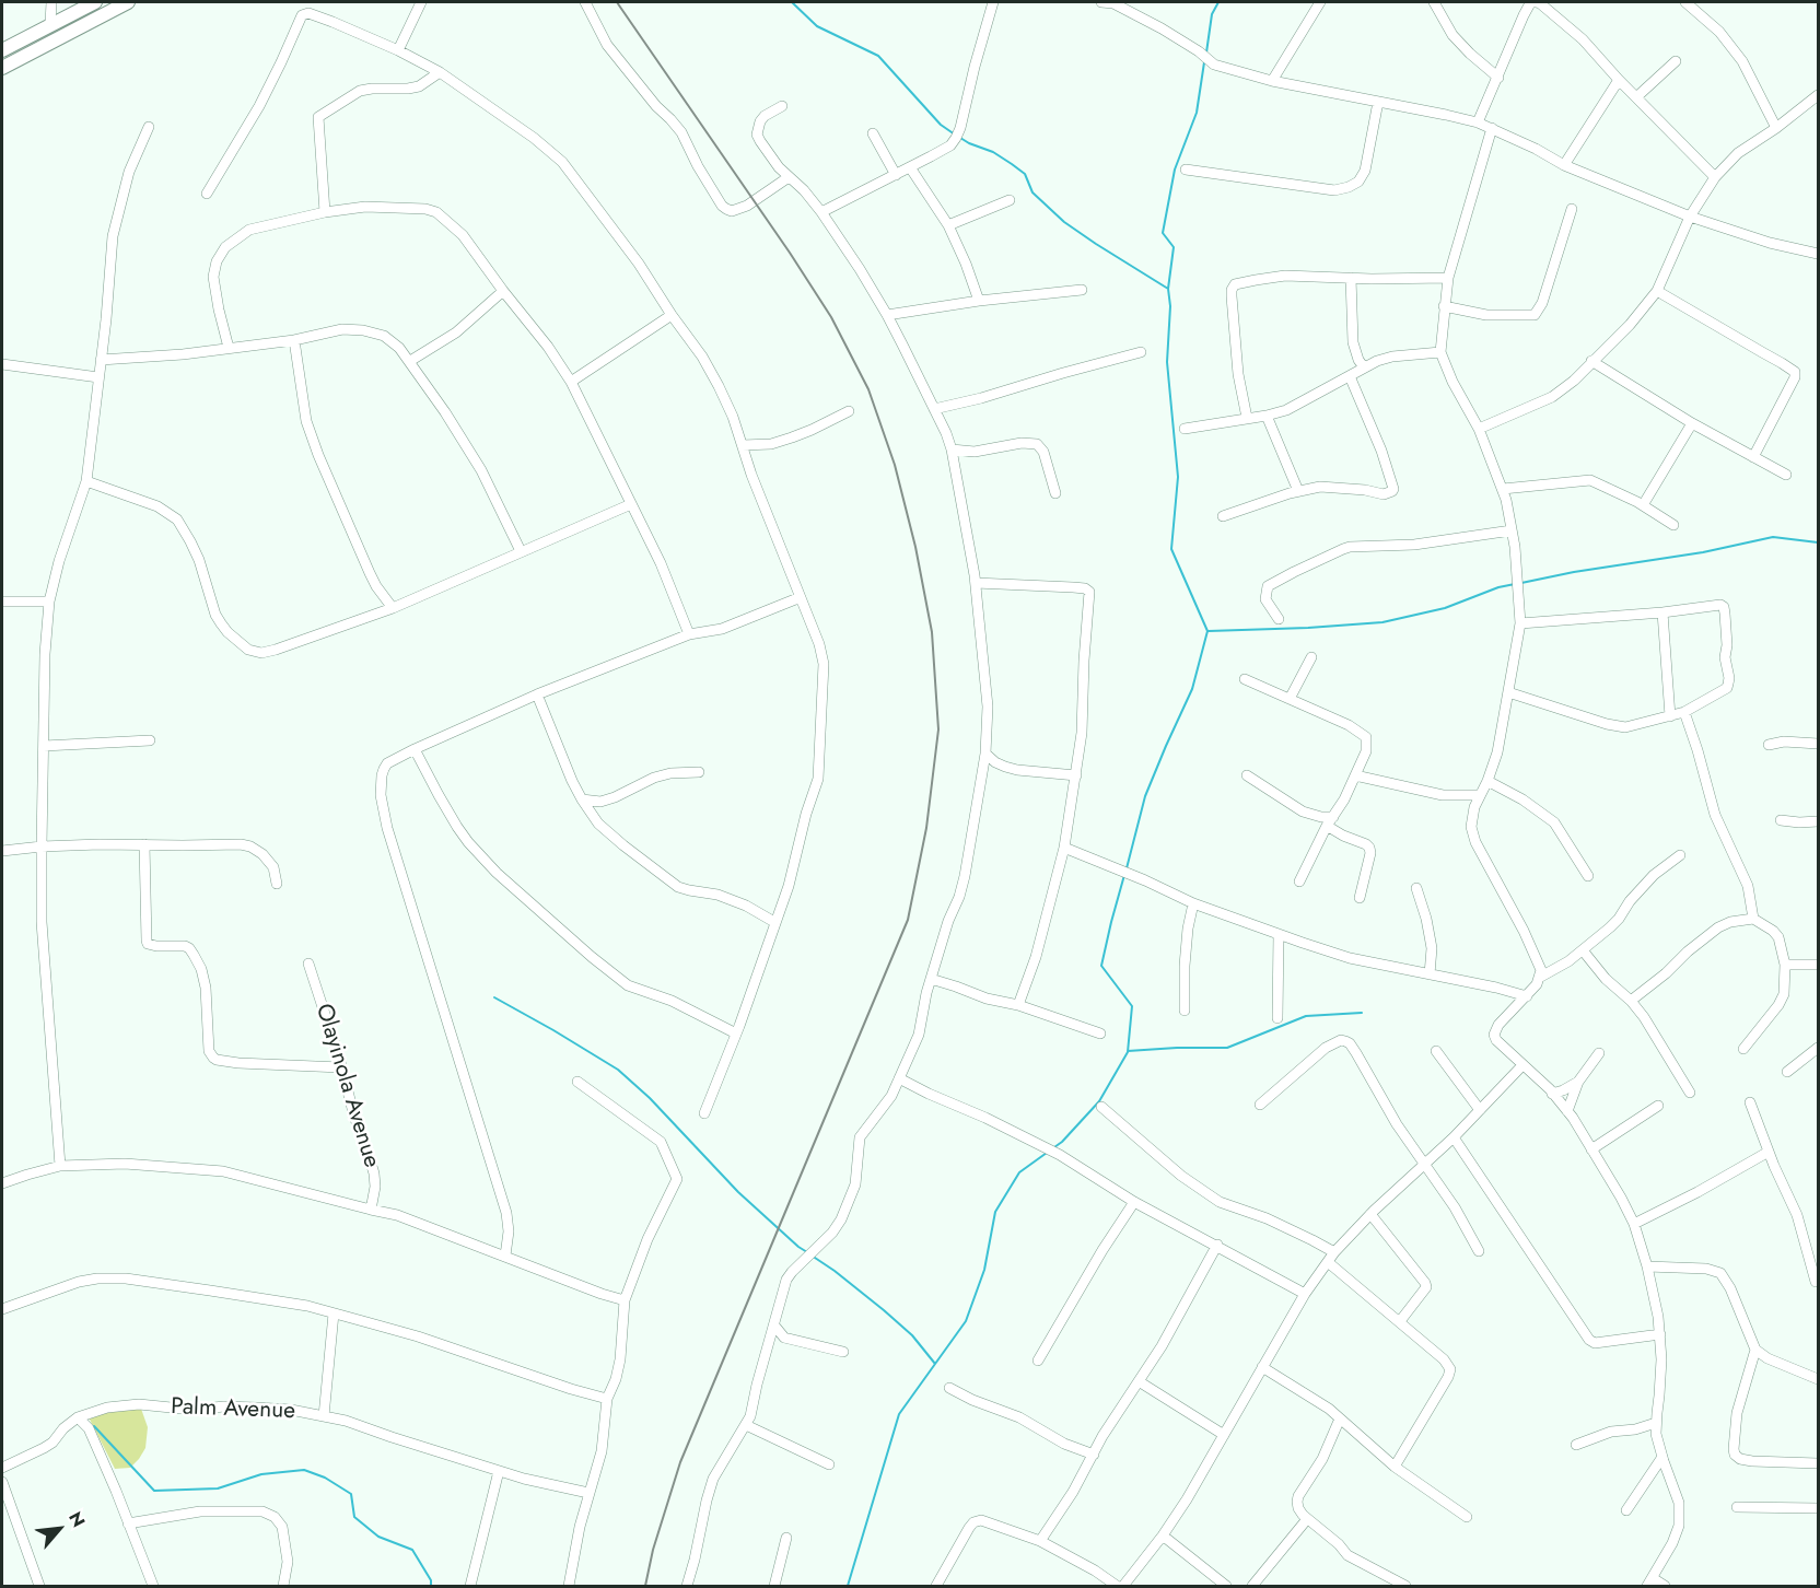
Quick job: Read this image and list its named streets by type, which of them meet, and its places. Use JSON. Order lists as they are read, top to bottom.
{
  "streets": {
    "street": ["Olayinola Avenue", "Palm Avenue"]
  },
  "north": "top right"
}
